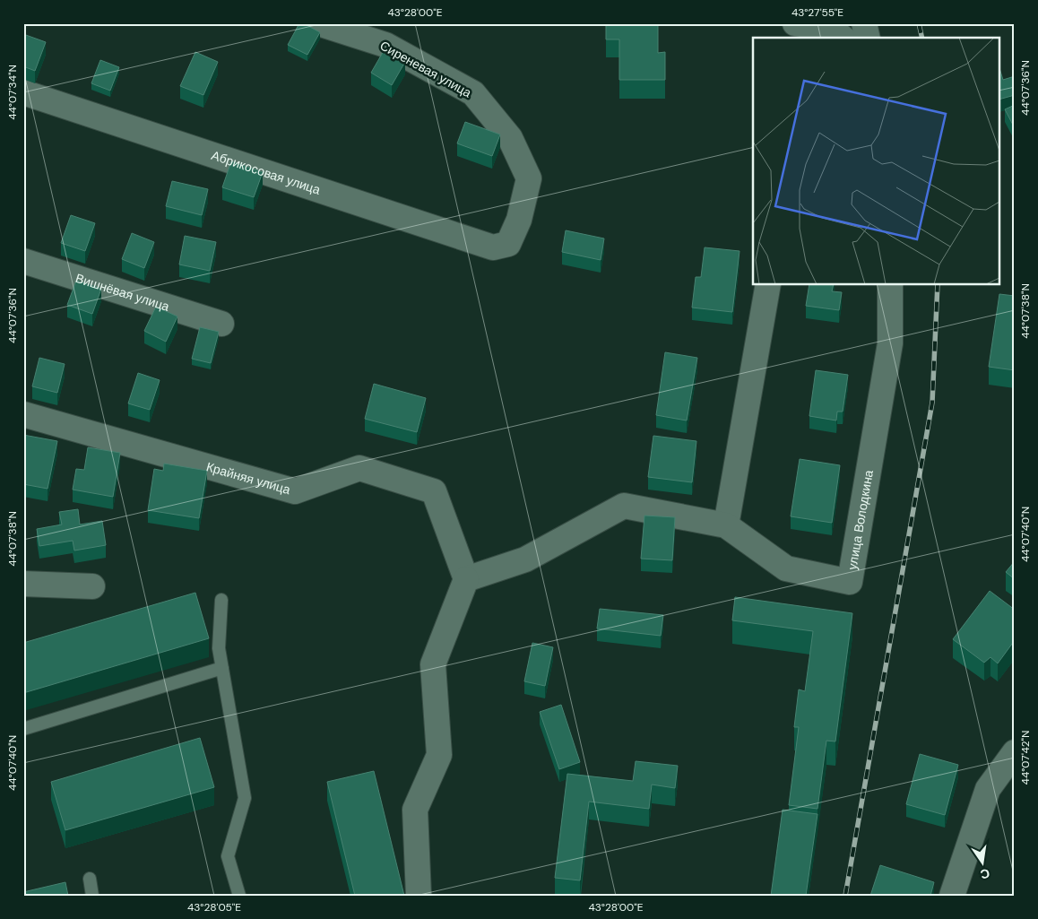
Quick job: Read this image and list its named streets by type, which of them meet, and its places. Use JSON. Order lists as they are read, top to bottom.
{
  "streets": {
    "street": [
      "Сиреневая улица",
      "Абрикосовая улица",
      "Вишнёвая улица",
      "Крайняя улица",
      "улица Володкина"
    ]
  },
  "crossings": [
    ["Сиреневая улица", "Абрикосовая улица"],
    ["Крайняя улица", "улица Володкина"]
  ],
  "north": "bottom",
  "coordinates": [
    "43°28'00\"E",
    "43°27'55\"E",
    "44°07'36\"N",
    "44°07'34\"N",
    "44°07'38\"N",
    "44°07'40\"N",
    "44°07'42\"N",
    "43°28'05\"E"
  ]
}
